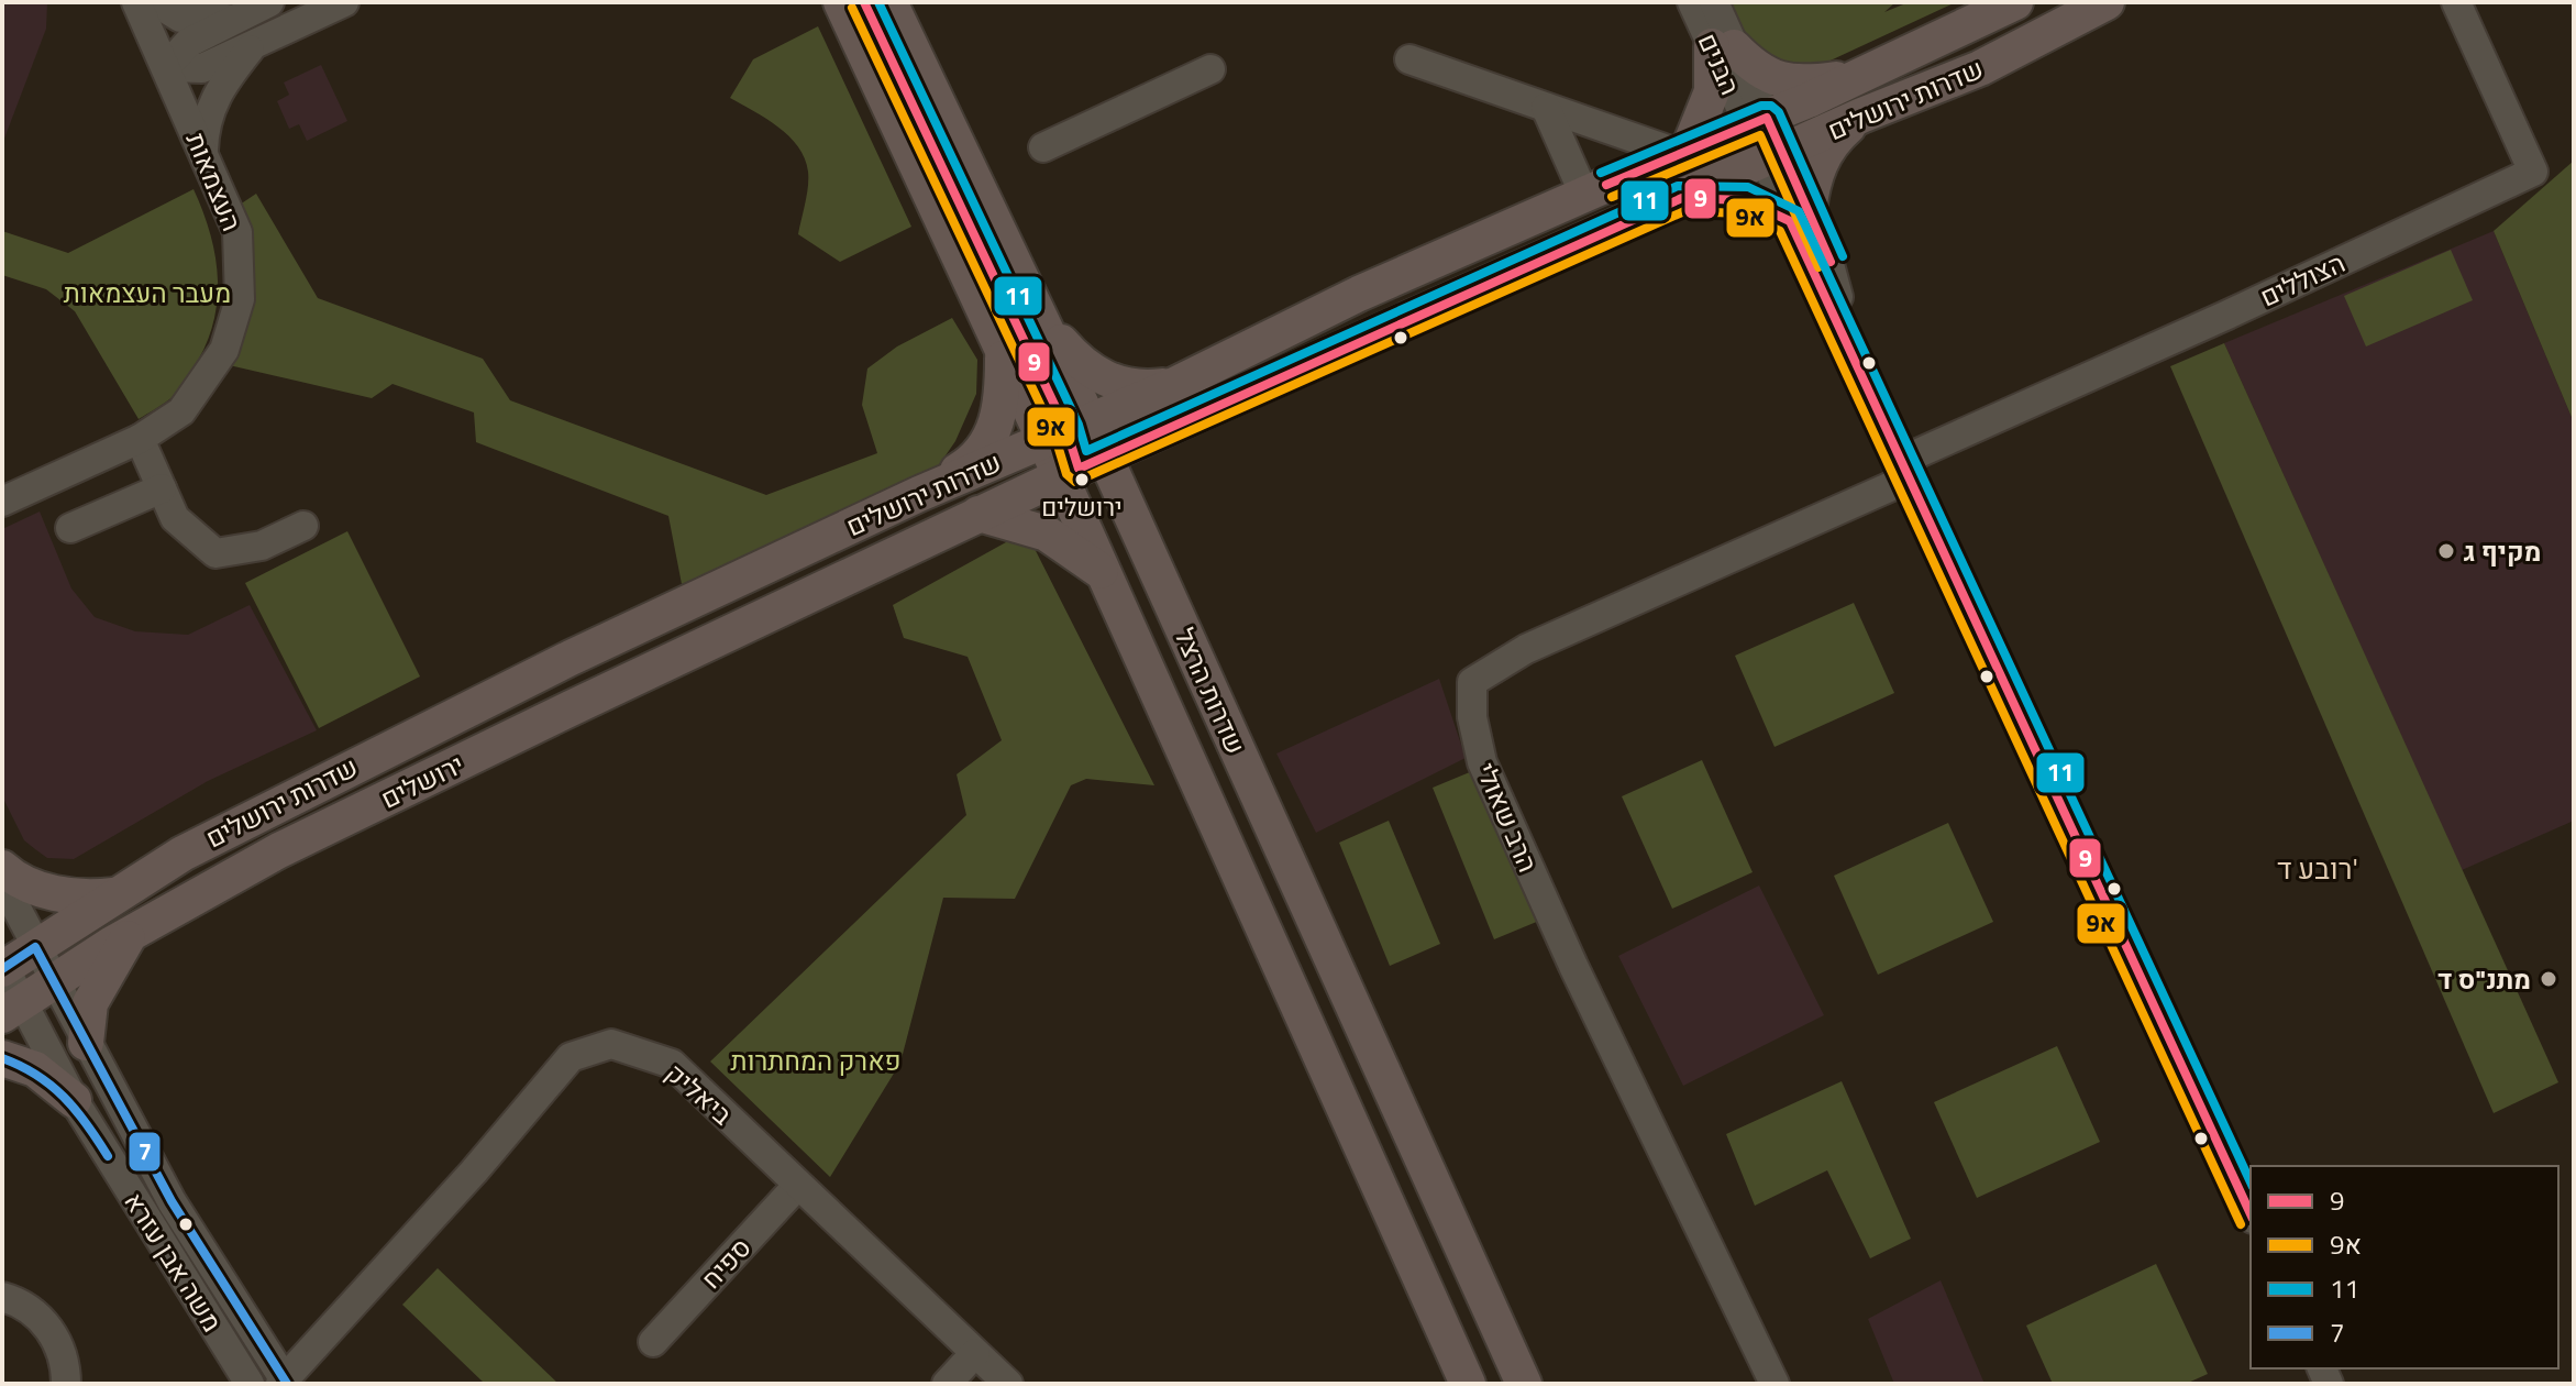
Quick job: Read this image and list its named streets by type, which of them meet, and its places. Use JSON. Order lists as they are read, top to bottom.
{
  "streets": {
    "main road": ["שדרות ירושלים", "שדרות הרצל", "ירושלים"],
    "street": [
      "הבנים",
      "העצמאות",
      "הצוללים",
      "הרב שאולי",
      "ביאליק",
      "משה אבן עזרא",
      "ספיח"
    ]
  },
  "crossings": [
    ["הבנים", "שדרות ירושלים"],
    ["הבנים", "הצוללים"],
    ["הבנים", "הרב שאולי"],
    ["שדרות ירושלים", "שדרות הרצל"],
    ["שדרות ירושלים", "ירושלים"],
    ["שדרות ירושלים", "משה אבן עזרא"],
    ["הצוללים", "הרב שאולי"],
    ["ירושלים", "משה אבן עזרא"],
    ["ביאליק", "משה אבן עזרא"],
    ["ביאליק", "ספיח"]
  ],
  "districts": ["רובע ד'"],
  "parks": ["מעבר העצמאות", "פארק המחתרות"],
  "places": ["ירושלים", "מקיף ג", "מתנ\"ס ד"],
  "lines": [
    "transit line 9",
    "transit line 11",
    "transit line 9א",
    "transit line 7"
  ],
  "legend": [
    "9",
    "9א",
    "11",
    "7"
  ]
}
